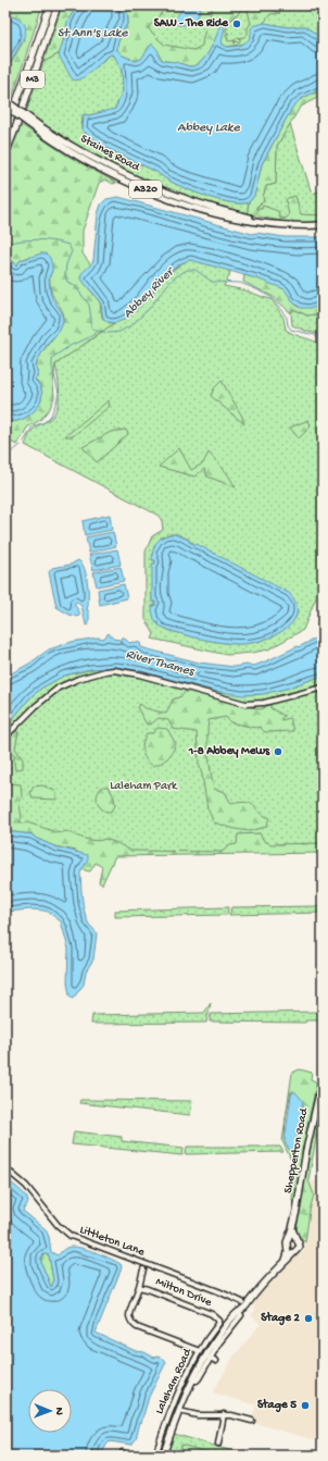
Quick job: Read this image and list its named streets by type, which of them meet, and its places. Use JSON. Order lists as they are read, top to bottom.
{
  "streets": {
    "highway": ["M3"],
    "main road": [
      "Staines Road",
      "A320",
      "Shepperton Road",
      "Laleham Road"
    ],
    "street": ["Littleton Lane", "Milton Drive"]
  },
  "crossings": [
    ["Littleton Lane", "Laleham Road"],
    ["Milton Drive", "Laleham Road"]
  ],
  "water": [
    "St Ann's Lake",
    "Abbey Lake",
    "Abbey River",
    "River Thames"
  ],
  "parks": ["Laleham Park"],
  "places": [
    "SAW - The Ride",
    "1-8 Abbey Mews",
    "Stage 2",
    "Stage 5"
  ],
  "north": "right"
}
